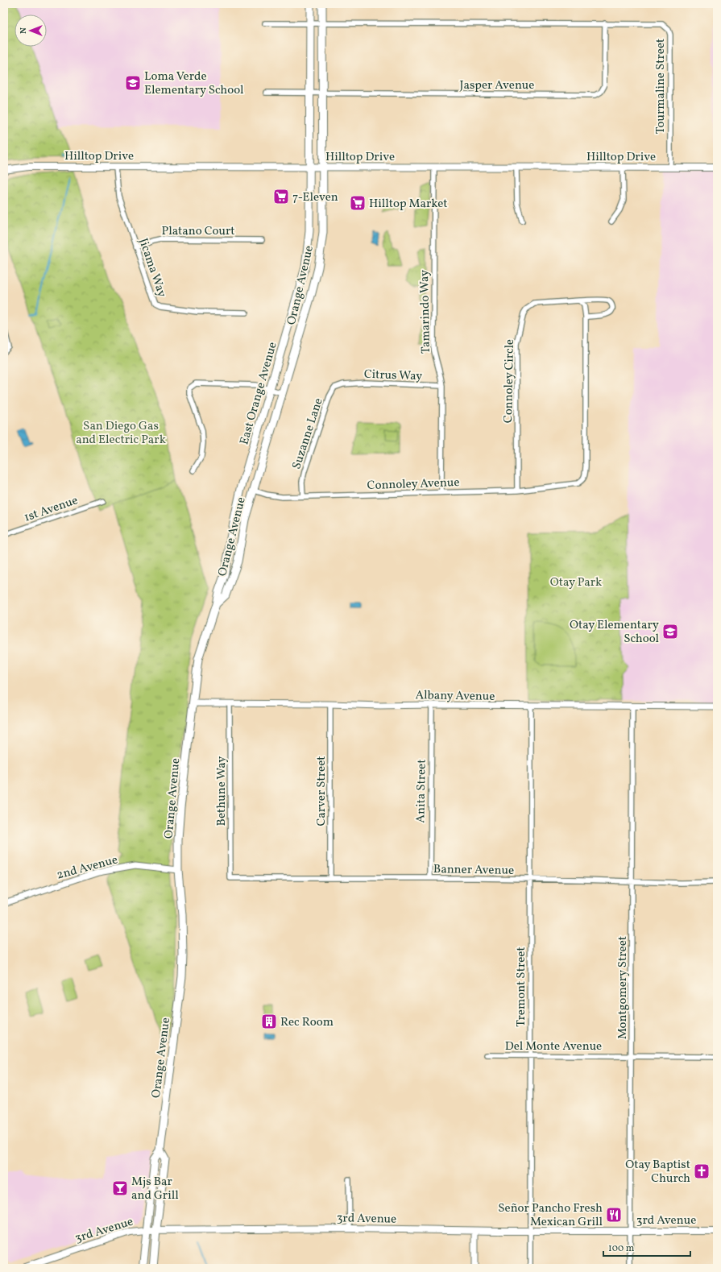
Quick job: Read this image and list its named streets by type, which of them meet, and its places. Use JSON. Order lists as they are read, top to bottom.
{
  "streets": {
    "main road": [
      "Hilltop Drive",
      "Orange Avenue",
      "East Orange Avenue",
      "3rd Avenue"
    ],
    "street": [
      "Jasper Avenue",
      "Tourmaline Street",
      "Platano Court",
      "Jicama Way",
      "Tamarindo Way",
      "Citrus Way",
      "Connoley Circle",
      "Suzanne Lane",
      "Connoley Avenue",
      "1st Avenue",
      "Albany Avenue",
      "Bethune Way",
      "Carver Street",
      "Anita Street",
      "2nd Avenue",
      "Banner Avenue",
      "Tremont Street",
      "Montgomery Street",
      "Del Monte Avenue"
    ]
  },
  "crossings": [
    ["Jasper Avenue", "Tourmaline Street"],
    ["Jasper Avenue", "Orange Avenue"],
    ["Tourmaline Street", "Hilltop Drive"],
    ["Hilltop Drive", "Jicama Way"],
    ["Hilltop Drive", "Orange Avenue"],
    ["Hilltop Drive", "Tamarindo Way"],
    ["Hilltop Drive", "East Orange Avenue"],
    ["Platano Court", "Jicama Way"],
    ["Orange Avenue", "East Orange Avenue"],
    ["Orange Avenue", "Connoley Avenue"],
    ["Orange Avenue", "Albany Avenue"],
    ["Orange Avenue", "2nd Avenue"],
    ["Orange Avenue", "3rd Avenue"],
    ["Tamarindo Way", "Citrus Way"],
    ["Tamarindo Way", "Connoley Avenue"],
    ["Citrus Way", "Suzanne Lane"],
    ["Connoley Circle", "Connoley Avenue"],
    ["Suzanne Lane", "Connoley Avenue"],
    ["Albany Avenue", "Bethune Way"],
    ["Albany Avenue", "Carver Street"],
    ["Albany Avenue", "Anita Street"],
    ["Albany Avenue", "Tremont Street"],
    ["Albany Avenue", "Montgomery Street"],
    ["Bethune Way", "Banner Avenue"],
    ["Carver Street", "Banner Avenue"],
    ["Anita Street", "Banner Avenue"],
    ["Banner Avenue", "Tremont Street"],
    ["Banner Avenue", "Montgomery Street"],
    ["Tremont Street", "Del Monte Avenue"],
    ["Tremont Street", "3rd Avenue"],
    ["Montgomery Street", "Del Monte Avenue"],
    ["Montgomery Street", "3rd Avenue"]
  ],
  "parks": ["San Diego Gas and Electric Park", "Otay Park"],
  "places": {
    "school or university": ["Loma Verde Elementary School", "Otay Elementary School"],
    "supermarket": ["7-Eleven", "Hilltop Market"],
    "building": ["Rec Room"],
    "church": ["Otay Baptist Church"],
    "bar": ["Mjs Bar and Grill"],
    "restaurant": ["Señor Pancho Fresh Mexican Grill"]
  },
  "scale_bar": "100 m",
  "north": "left"
}
